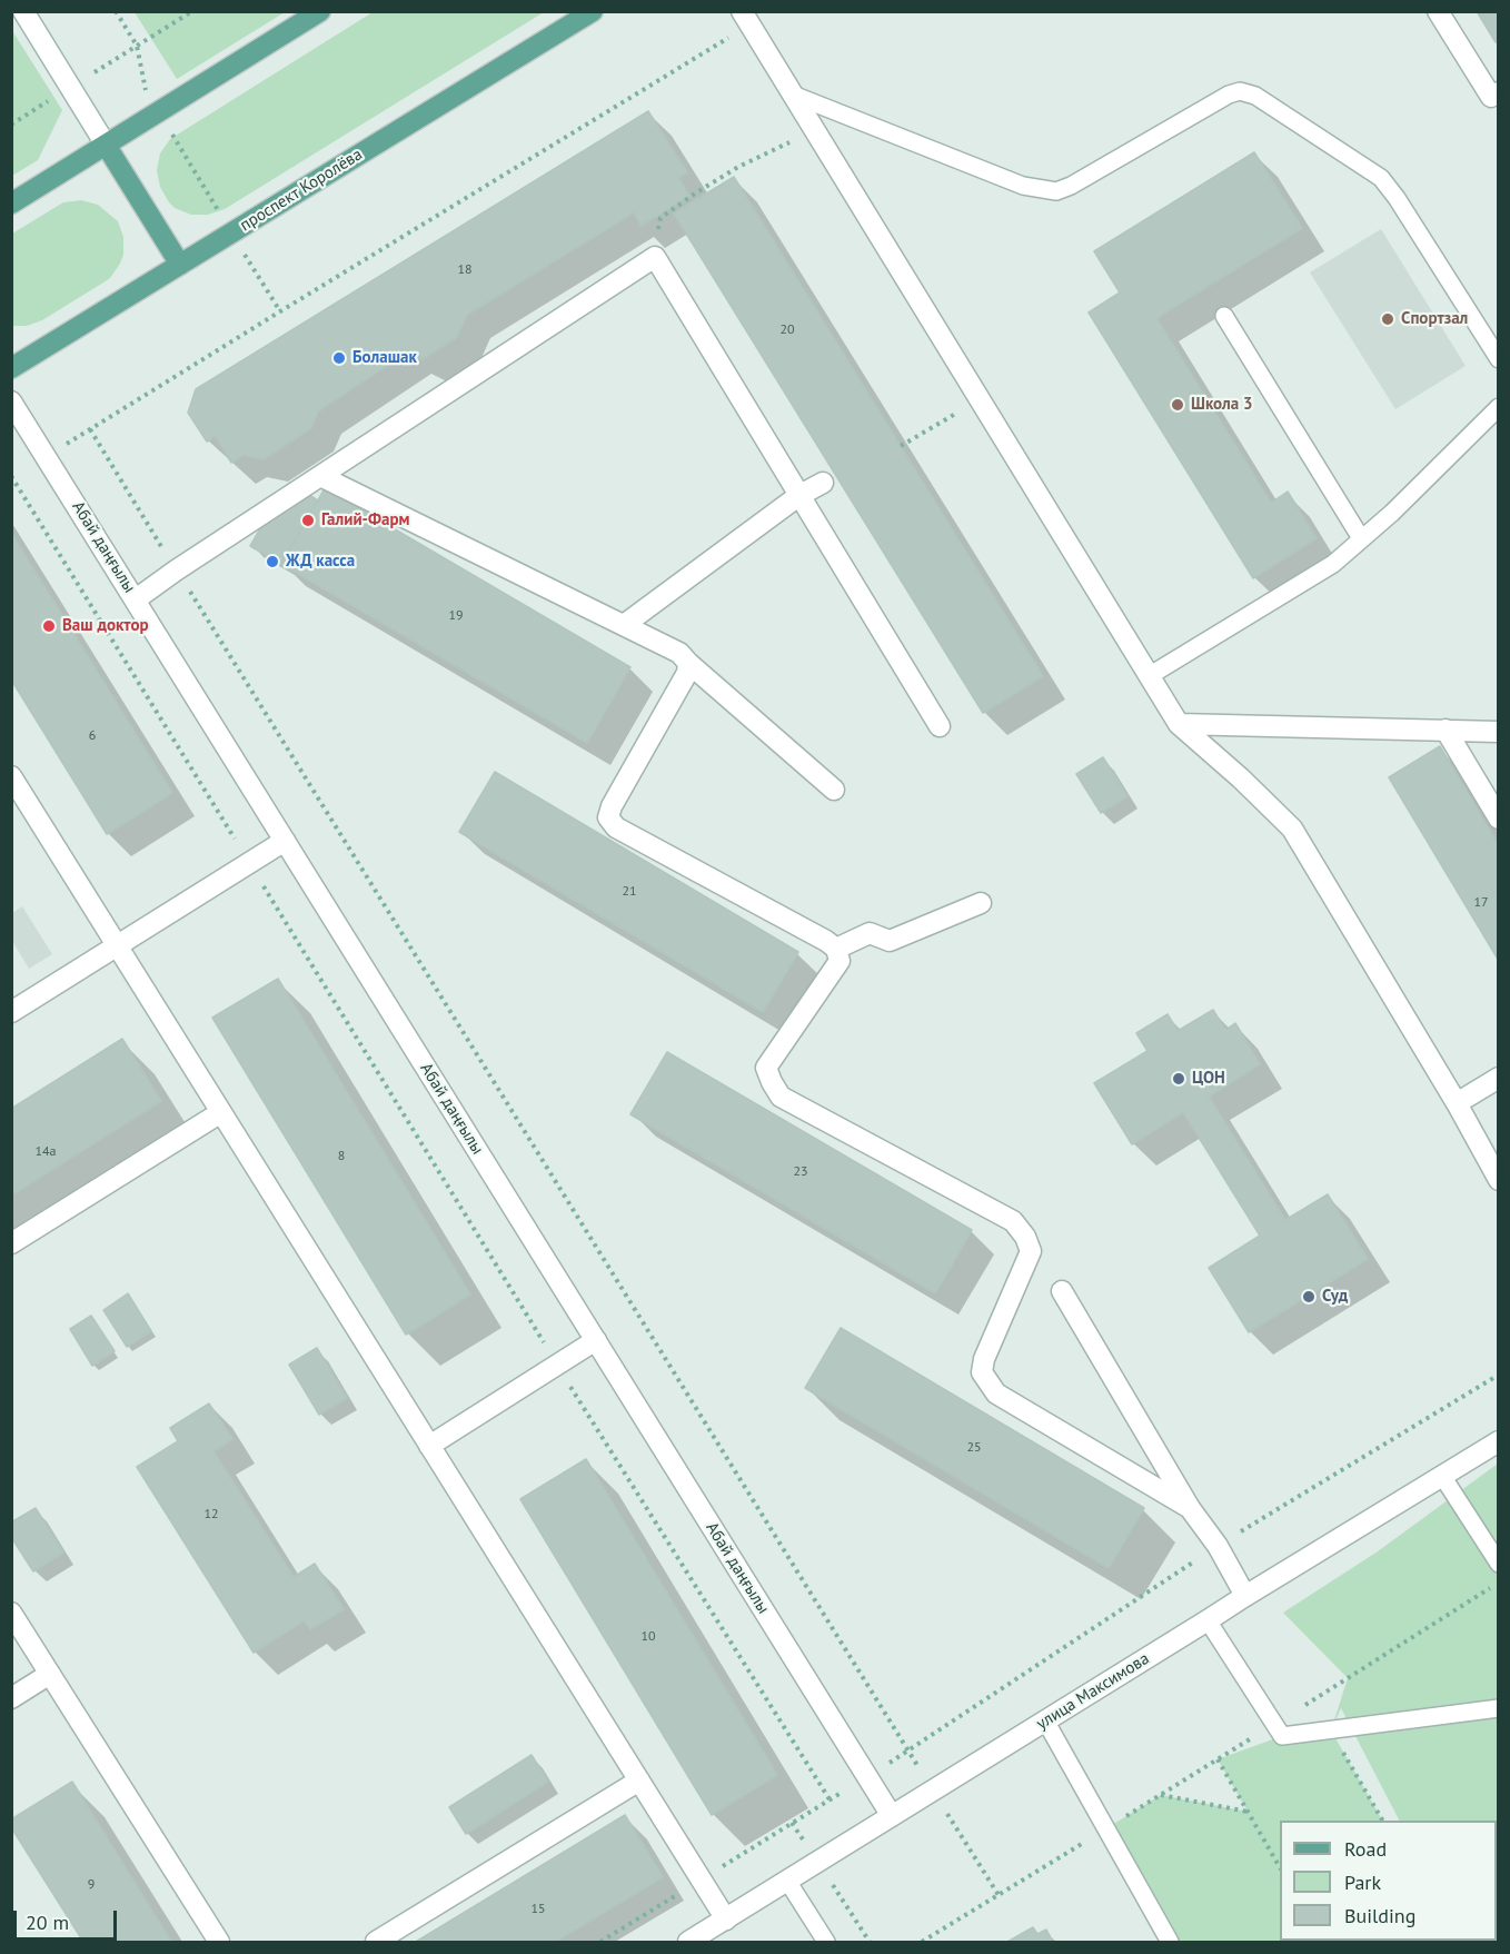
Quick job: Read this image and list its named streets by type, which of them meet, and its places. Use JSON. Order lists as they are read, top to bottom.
{
  "streets": {
    "main road": ["проспект Королёва"],
    "street": ["Абай даңғылы", "улица Максимова"]
  },
  "crossings": [
    ["Абай даңғылы", "улица Максимова"]
  ],
  "places": [
    "Спортзал",
    "Болашак",
    "Школа 3",
    "Галий-Фарм",
    "ЖД касса",
    "Ваш доктор",
    "ЦОН",
    "Суд"
  ],
  "house_numbers": [
    "18",
    "20",
    "19",
    "6",
    "21",
    "17",
    "14а",
    "8",
    "23",
    "25",
    "12",
    "10",
    "9",
    "15"
  ],
  "legend": ["Road", "Park", "Building"],
  "scale_bar": "20 m"
}
